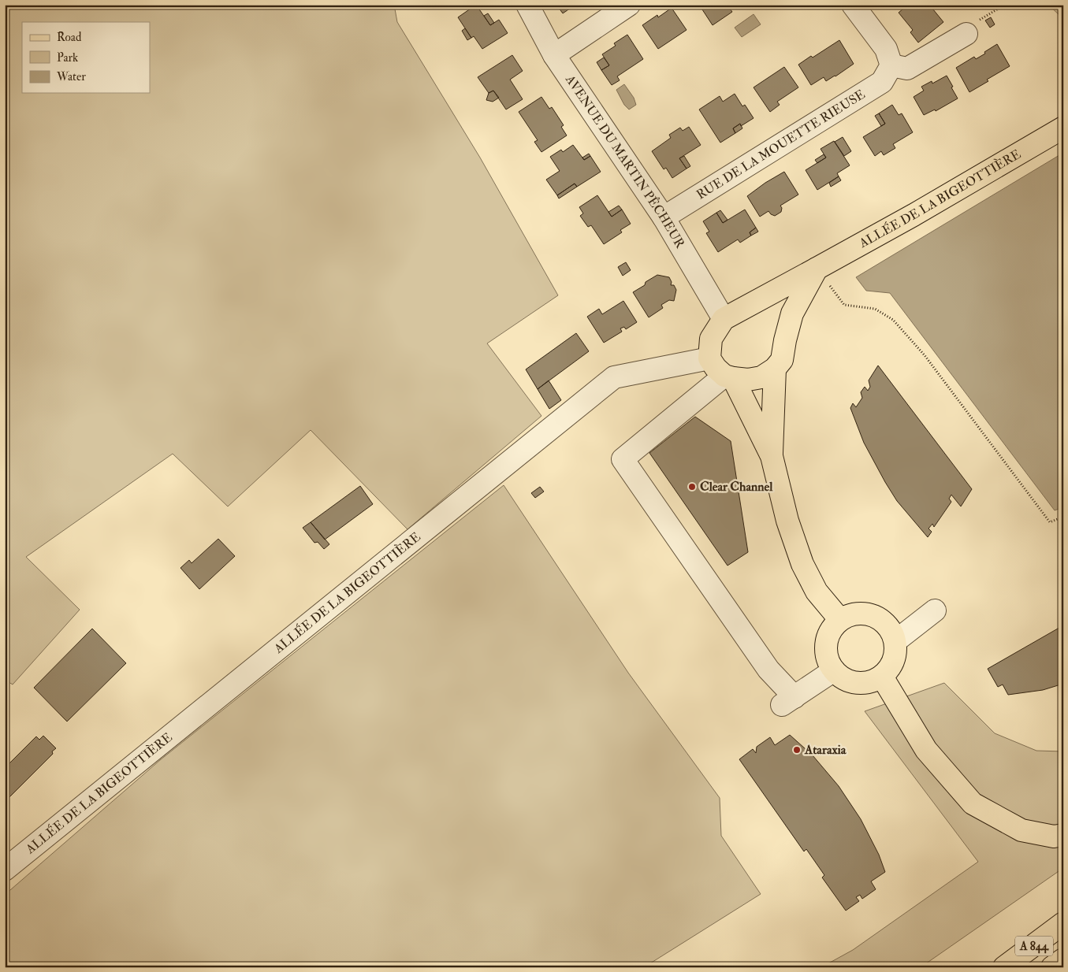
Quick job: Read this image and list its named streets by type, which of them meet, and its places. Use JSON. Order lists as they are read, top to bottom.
{
  "streets": {
    "main road": ["ALLÉE DE LA BIGEOTTIÈRE", "A 844"],
    "street": ["RUE DE LA MOUETTE RIEUSE", "AVENUE DU MARTIN PÊCHEUR"]
  },
  "crossings": [
    ["RUE DE LA MOUETTE RIEUSE", "AVENUE DU MARTIN PÊCHEUR"],
    ["AVENUE DU MARTIN PÊCHEUR", "ALLÉE DE LA BIGEOTTIÈRE"]
  ],
  "places": ["Clear Channel", "Ataraxia"],
  "legend": ["Road", "Park", "Water"]
}
